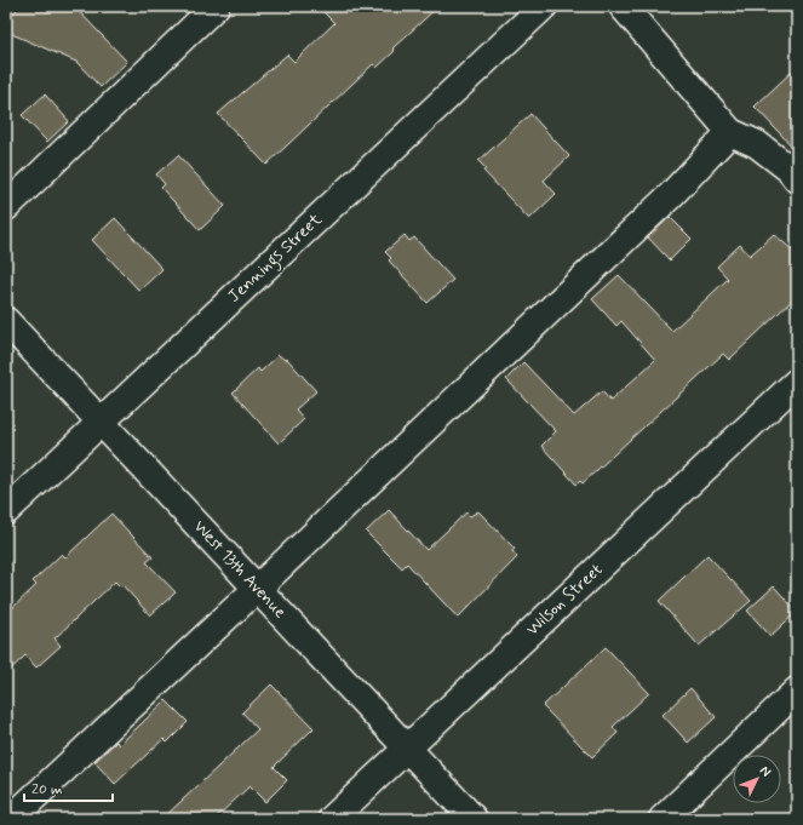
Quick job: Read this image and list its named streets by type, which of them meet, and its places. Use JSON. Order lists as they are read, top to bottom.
{
  "streets": {
    "street": ["Jennings Street", "West 13th Avenue", "Wilson Street"]
  },
  "crossings": [
    ["Jennings Street", "West 13th Avenue"],
    ["West 13th Avenue", "Wilson Street"]
  ],
  "scale_bar": "20 m",
  "north": "top right"
}
